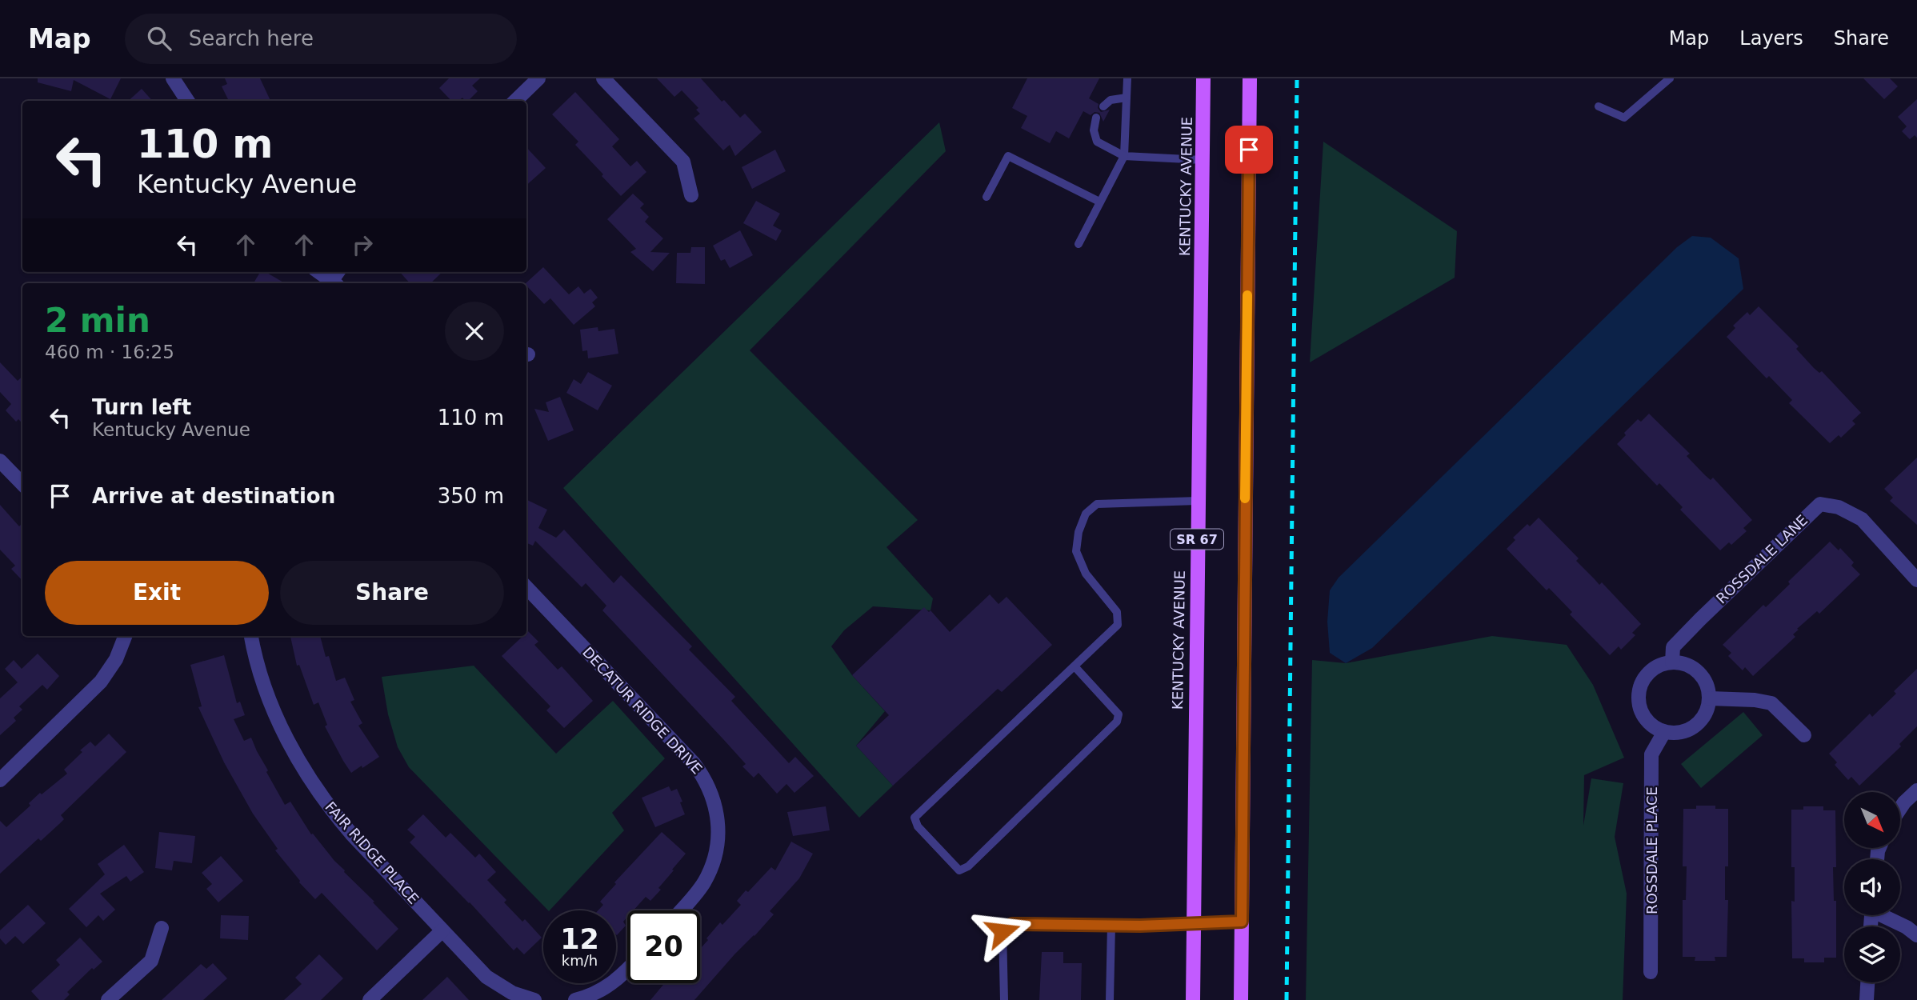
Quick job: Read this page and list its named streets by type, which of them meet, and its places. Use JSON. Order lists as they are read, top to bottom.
{
  "streets": {
    "main road": ["KENTUCKY AVENUE", "SR 67"],
    "street": [
      "ROSSDALE LANE",
      "DECATUR RIDGE DRIVE",
      "ROSSDALE PLACE",
      "FAIR RIDGE PLACE"
    ]
  },
  "crossings": [
    ["ROSSDALE LANE", "ROSSDALE PLACE"]
  ],
  "north": "bottom right",
  "page": {
    "header": "Map",
    "search": "Search here",
    "nav": ["Map", "Layers", "Share"],
    "turn": ["110 m", "Kentucky Avenue"],
    "heading": ["2 min", "460 m · 16:25"],
    "list": [
      {
        "name": "Turn left",
        "note": "Kentucky Avenue",
        "value": "110 m"
      },
      {
        "name": "Arrive at destination",
        "value": "350 m"
      }
    ],
    "buttons": ["Exit", "Share"],
    "speed": "12 km/h",
    "limit": "20"
  }
}
